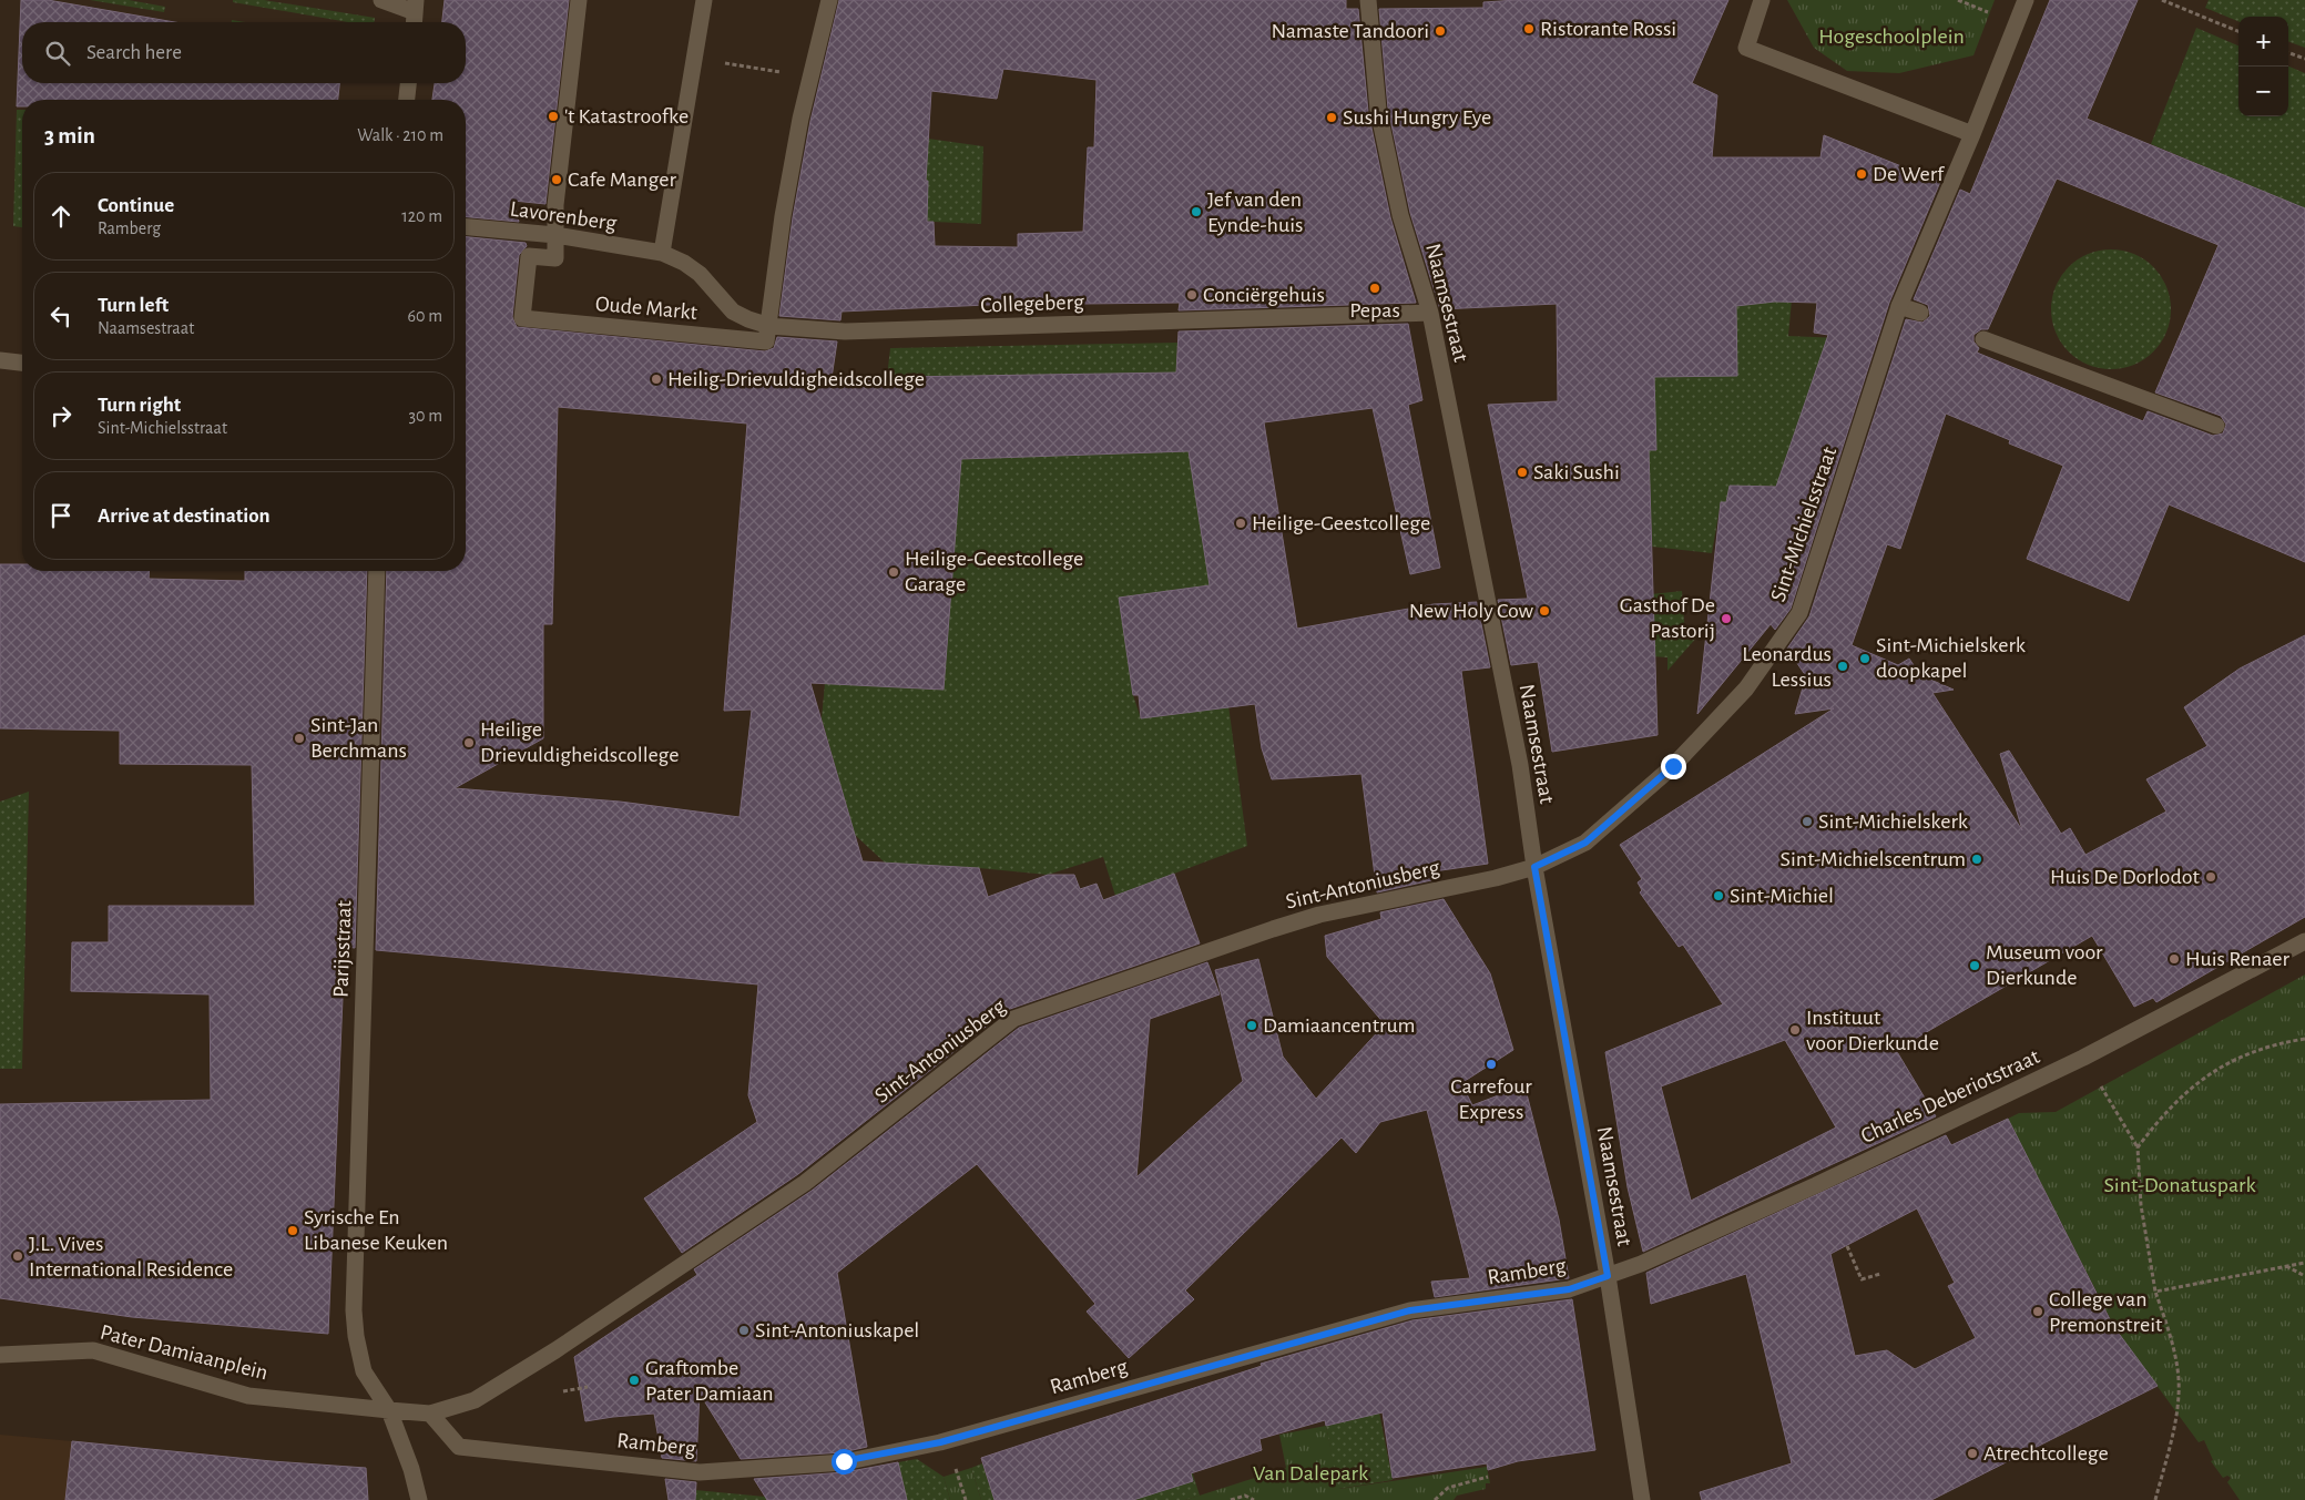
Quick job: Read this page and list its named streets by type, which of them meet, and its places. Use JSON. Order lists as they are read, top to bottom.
{
  "streets": {
    "street": [
      "Lavorenberg",
      "Naamsestraat",
      "Collegeberg",
      "Oude Markt",
      "Sint-Michielsstraat",
      "Sint-Antoniusberg",
      "Parijsstraat",
      "Charles Deberiotstraat",
      "Ramberg",
      "Pater Damiaanplein"
    ]
  },
  "crossings": [
    ["Lavorenberg", "Collegeberg"],
    ["Lavorenberg", "Oude Markt"],
    ["Naamsestraat", "Collegeberg"],
    ["Naamsestraat", "Sint-Michielsstraat"],
    ["Naamsestraat", "Sint-Antoniusberg"],
    ["Naamsestraat", "Charles Deberiotstraat"],
    ["Naamsestraat", "Ramberg"],
    ["Collegeberg", "Oude Markt"],
    ["Sint-Michielsstraat", "Sint-Antoniusberg"],
    ["Sint-Antoniusberg", "Pater Damiaanplein"],
    ["Parijsstraat", "Pater Damiaanplein"],
    ["Charles Deberiotstraat", "Ramberg"],
    ["Ramberg", "Pater Damiaanplein"]
  ],
  "parks": ["Hogeschoolplein", "Sint-Donatuspark", "Van Dalepark"],
  "places": [
    "Ristorante Rossi",
    "Namaste Tandoori",
    "'t Katastroofke",
    "Sushi Hungry Eye",
    "De Werf",
    "Cafe Manger",
    "Jef van den Eynde-huis",
    "Pepas",
    "Conciërgehuis",
    "Heilig-Drievuldigheidscollege",
    "Saki Sushi",
    "Heilige-Geestcollege",
    "Heilige-Geestcollege Garage",
    "New Holy Cow",
    "Gasthof De Pastorij",
    "Sint-Michielskerk doopkapel",
    "Leonardus Lessius",
    "Sint-Jan Berchmans",
    "Heilige Drievuldigheidscollege",
    "Sint-Michielskerk",
    "Sint-Michielscentrum",
    "Huis De Dorlodot",
    "Sint-Michiel",
    "Huis Renaer",
    "Museum voor Dierkunde",
    "Damiaancentrum",
    "Instituut voor Dierkunde",
    "Carrefour Express",
    "Syrische En Libanese Keuken",
    "J.L. Vives International Residence",
    "College van Premonstreit",
    "Sint-Antoniuskapel",
    "Graftombe Pater Damiaan",
    "Atrechtcollege"
  ],
  "page": {
    "map_buttons": ["+", "−"],
    "search": "Search here",
    "heading": ["3 min", "Walk · 210 m"],
    "list": [
      ["Continue", "Ramberg", "120 m"],
      ["Turn left", "Naamsestraat", "60 m"],
      ["Turn right", "Sint-Michielsstraat", "30 m"],
      "Arrive at destination"
    ]
  }
}
